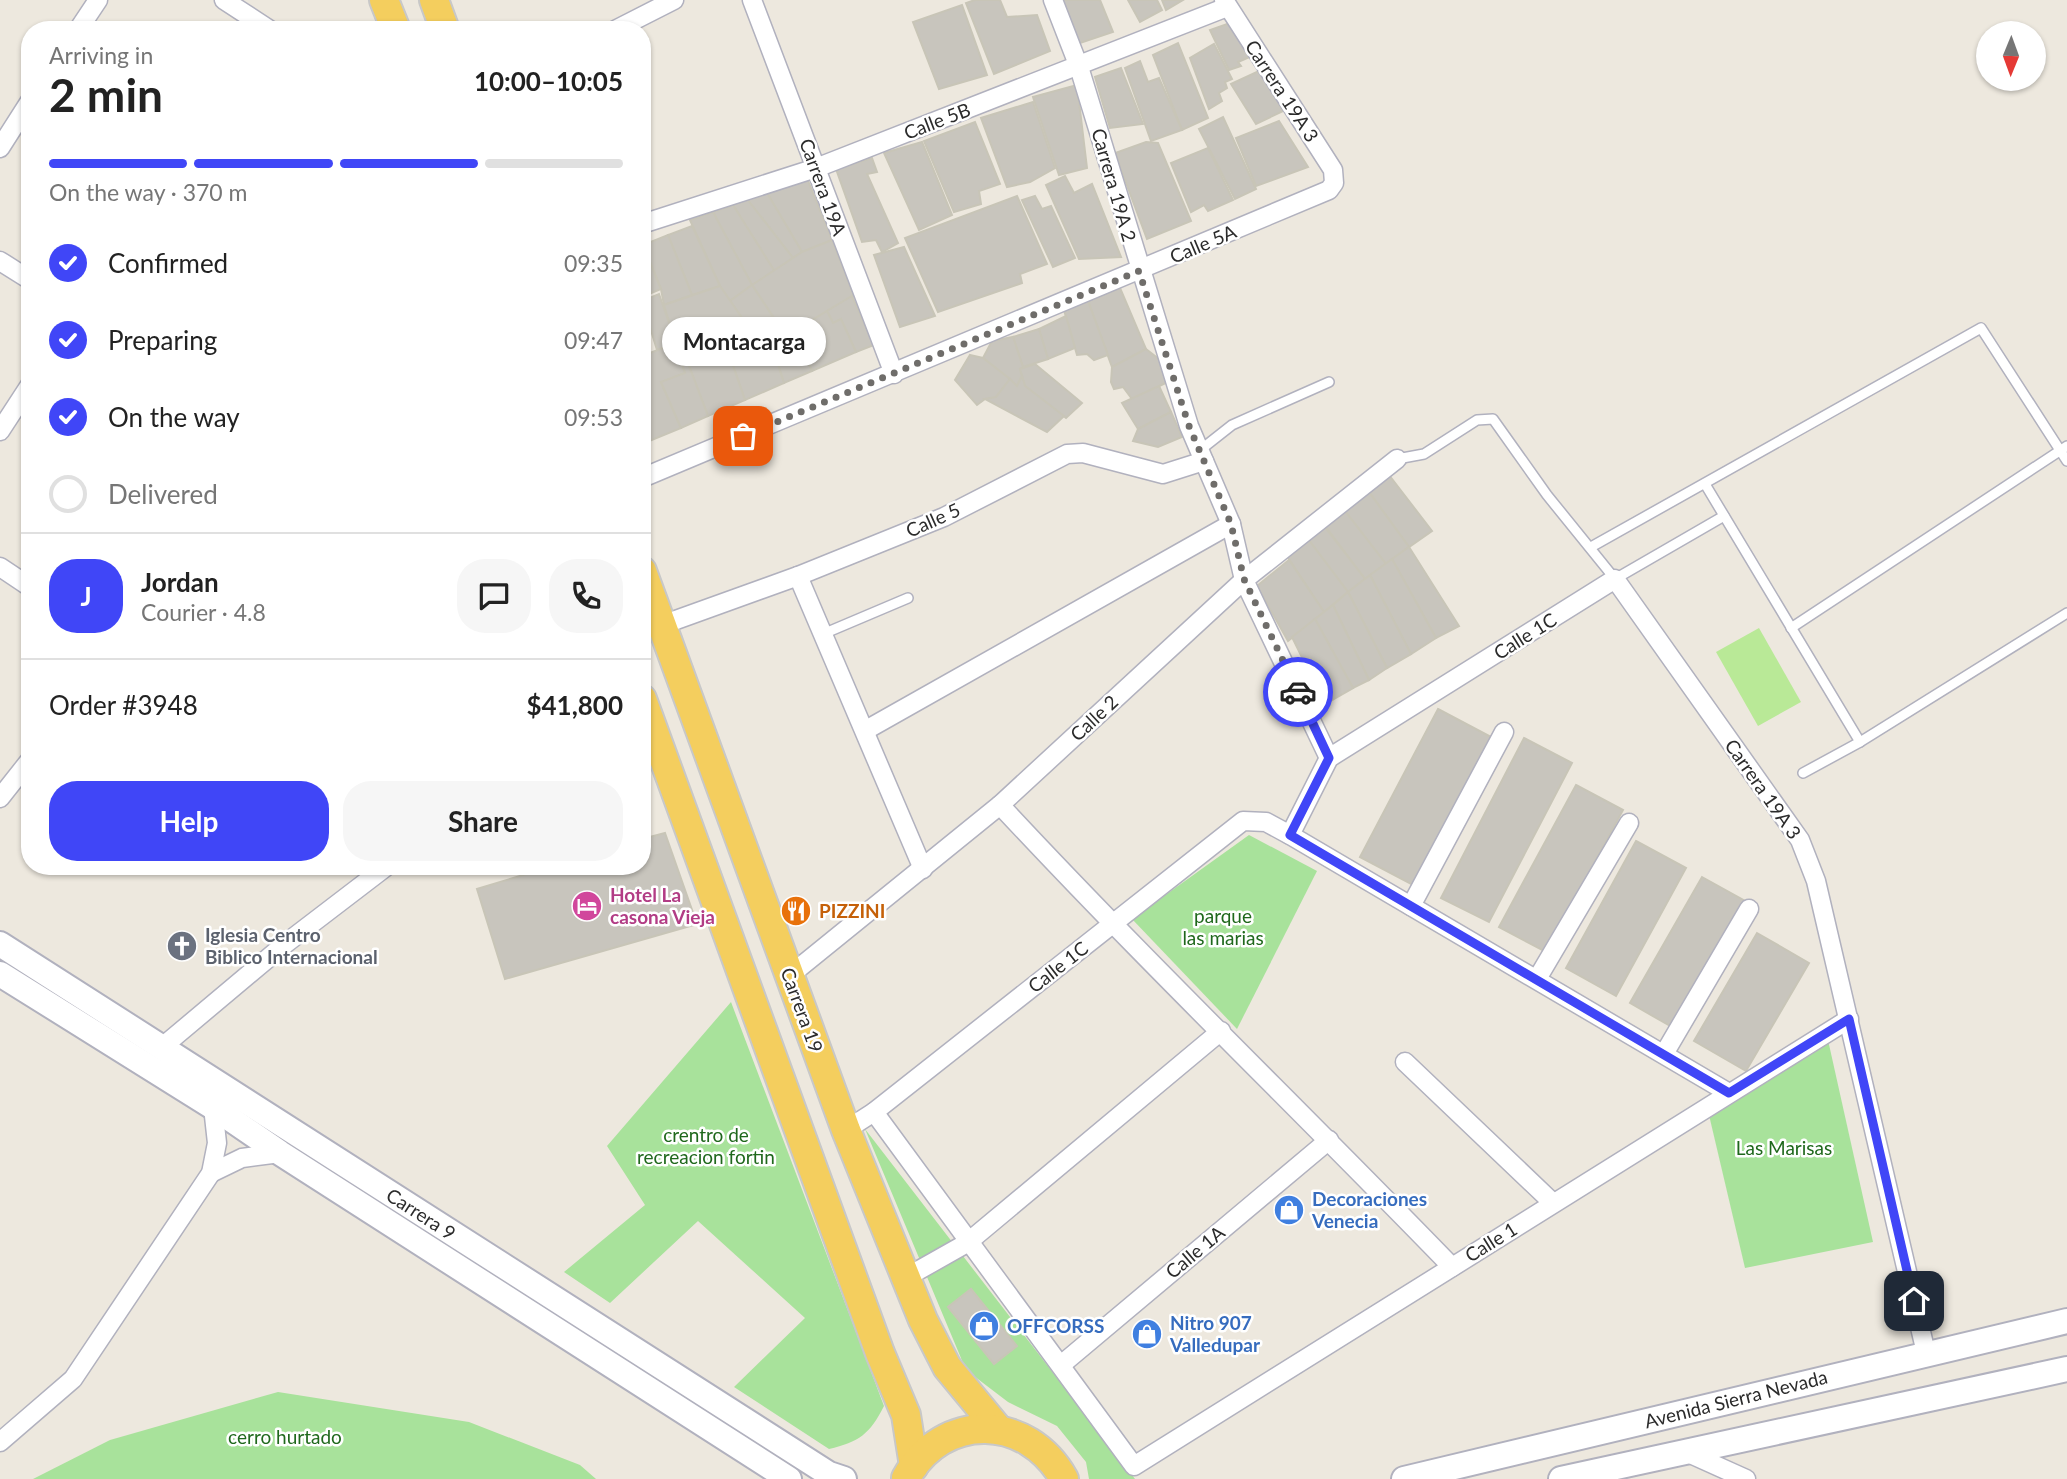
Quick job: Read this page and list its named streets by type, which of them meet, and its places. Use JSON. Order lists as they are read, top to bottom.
{
  "streets": {
    "highway": ["Carrera 19"],
    "main road": ["Carrera 9", "Avenida Sierra Nevada"],
    "street": [
      "Carrera 19A 3",
      "Calle 5B",
      "Carrera 19A 2",
      "Carrera 19A",
      "Calle 5A",
      "Calle 5",
      "Calle 1C",
      "Calle 2",
      "Calle 1",
      "Calle 1A"
    ]
  },
  "crossings": [
    ["Carrera 19A 3", "Calle 5B"],
    ["Carrera 19A 3", "Calle 5A"],
    ["Carrera 19A 3", "Calle 1C"],
    ["Carrera 19A 3", "Calle 2"],
    ["Carrera 19A 3", "Calle 1"],
    ["Carrera 19A 3", "Avenida Sierra Nevada"],
    ["Calle 5B", "Carrera 19A 2"],
    ["Calle 5B", "Carrera 19A"],
    ["Carrera 19A 2", "Calle 5A"],
    ["Carrera 19A 2", "Calle 5"],
    ["Carrera 19A 2", "Calle 1C"],
    ["Carrera 19A 2", "Calle 2"],
    ["Carrera 19A", "Calle 5A"],
    ["Calle 5", "Carrera 19"],
    ["Calle 1C", "Carrera 19"],
    ["Calle 2", "Carrera 19"],
    ["Calle 1", "Calle 1A"]
  ],
  "parks": [
    "parque las marias",
    "crentro de recreacion fortin",
    "Las Marisas",
    "cerro hurtado"
  ],
  "places": {
    "other": ["Montacarga"],
    "hotel": ["Hotel La casona Vieja"],
    "restaurant": ["PIZZINI"],
    "church": ["Iglesia Centro Biblico Internacional"],
    "shop": ["Decoraciones Venecia", "OFFCORSS", "Nitro 907 Valledupar"]
  },
  "north": "bottom",
  "page": {
    "heading": ["2 min", "Arriving in", "10:00–10:05"],
    "panel": [
      "Jordan",
      "Courier · 4.8",
      "Order #3948",
      "$41,800"
    ],
    "bar": "On the way · 370 m",
    "list": [
      ["Confirmed", "09:35"],
      ["Preparing", "09:47"],
      ["On the way", "09:53"],
      "Delivered"
    ],
    "bubble": "Montacarga",
    "round": "J",
    "buttons": ["Help", "Share"]
  }
}
